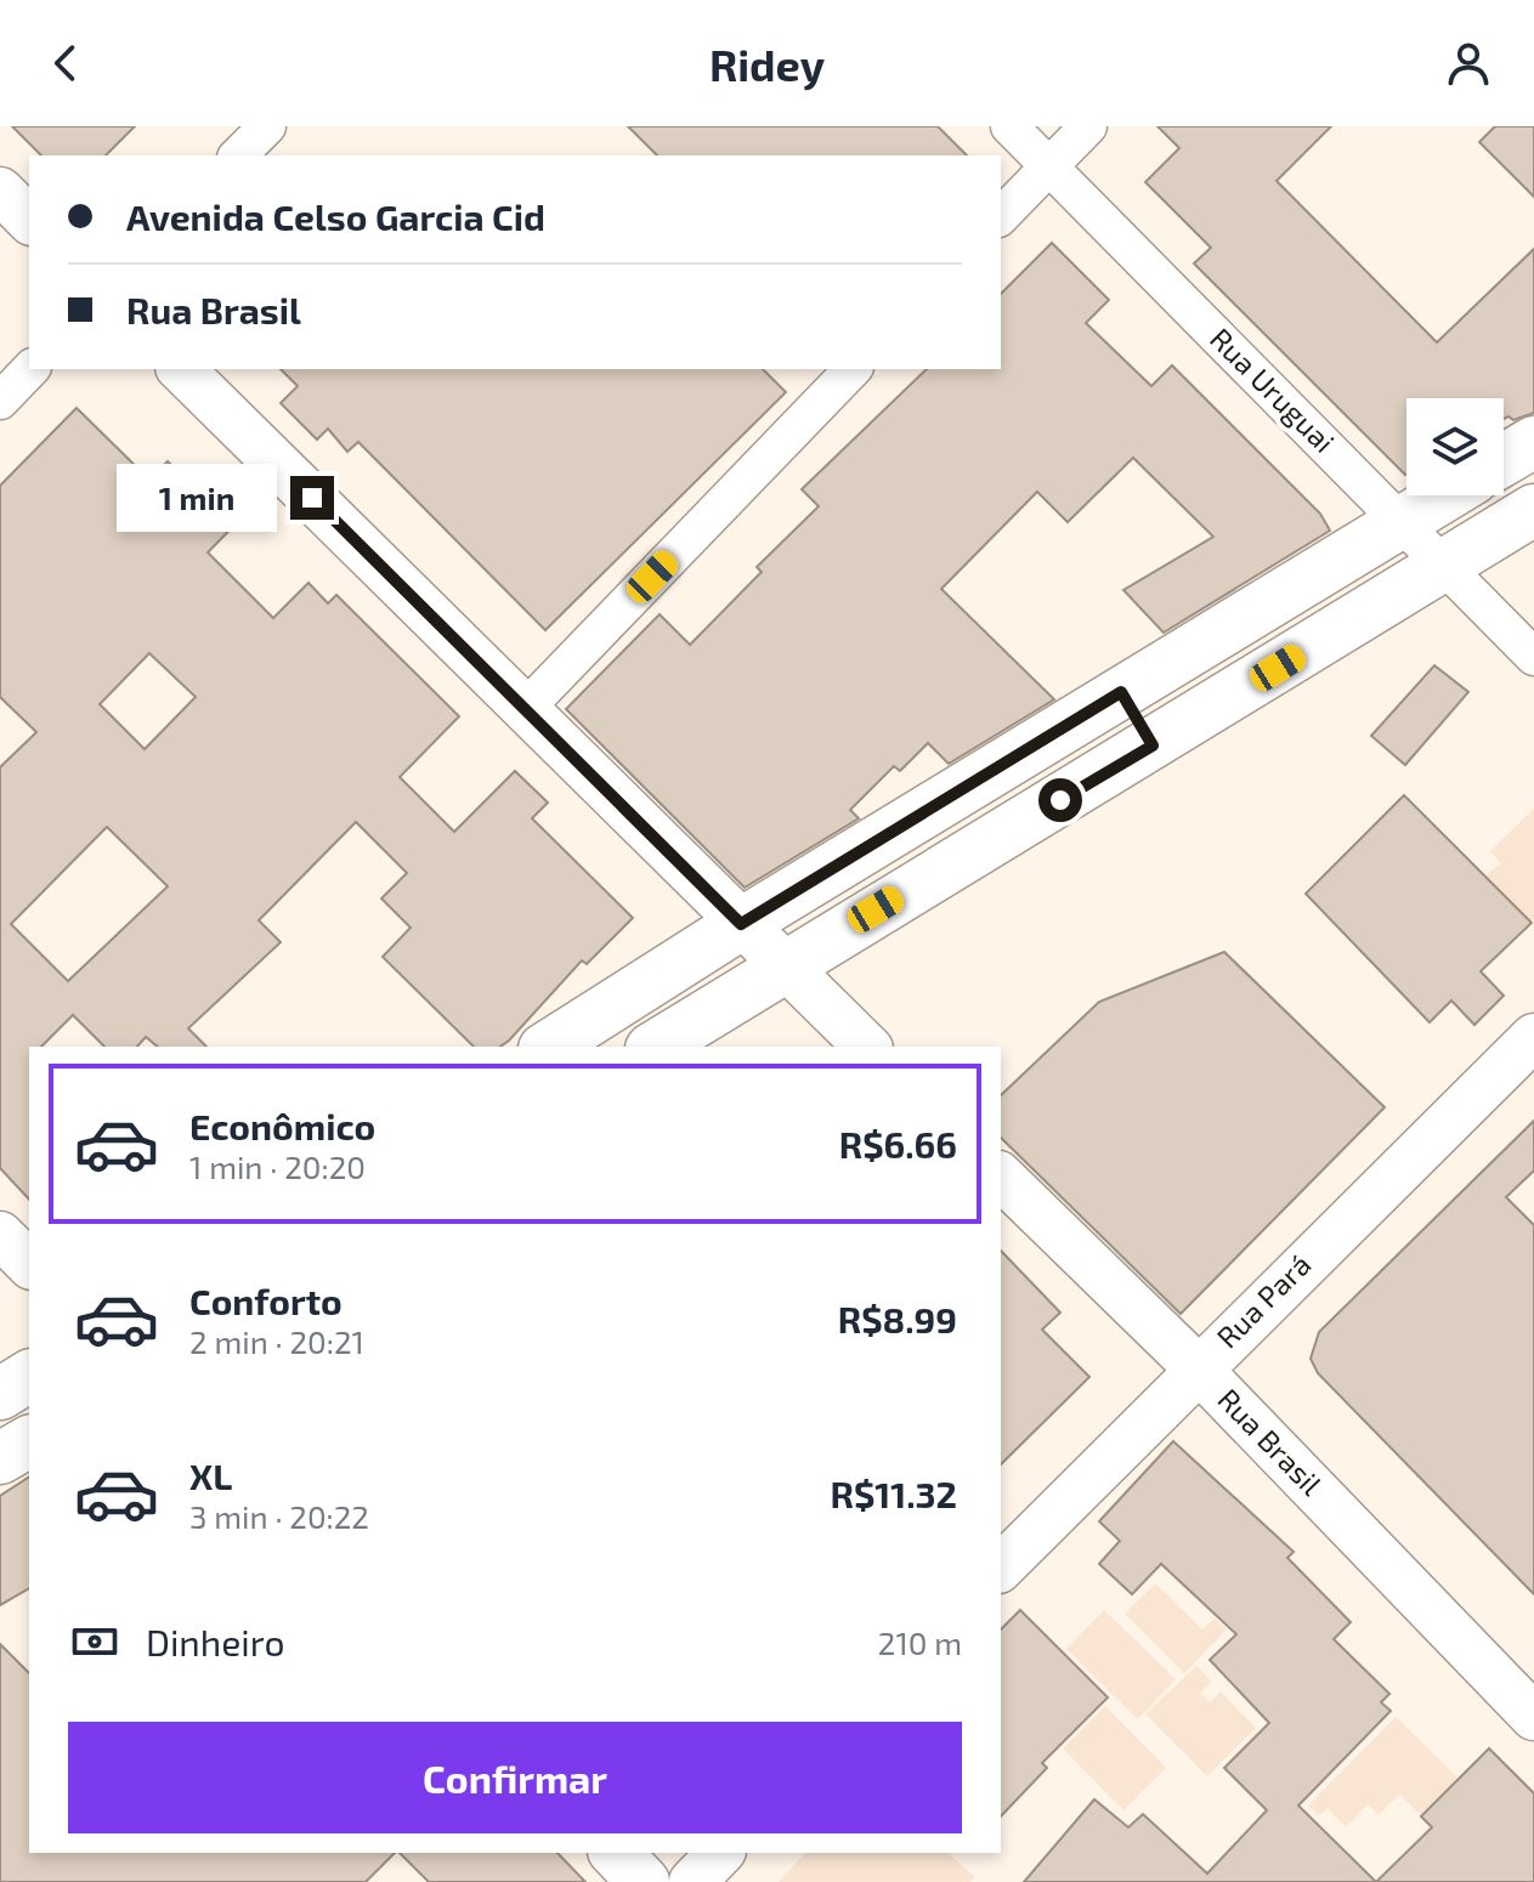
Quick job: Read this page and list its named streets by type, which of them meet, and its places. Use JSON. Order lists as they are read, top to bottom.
{
  "streets": {
    "street": ["Rua Uruguai", "Rua Pará", "Rua Brasil"]
  },
  "crossings": [
    ["Rua Pará", "Rua Brasil"]
  ],
  "page": {
    "header": "Ridey",
    "banner": ["Avenida Celso Garcia Cid", "Rua Brasil"],
    "bubble": "1 min",
    "list": [
      {
        "name": "Econômico",
        "note": "1 min · 20:20",
        "value": "R$6.66"
      },
      {
        "name": "Conforto",
        "note": "2 min · 20:21",
        "value": "R$8.99"
      },
      {
        "name": "XL",
        "note": "3 min · 20:22",
        "value": "R$11.32"
      }
    ],
    "pay": ["Dinheiro", "210 m"],
    "buttons": "Confirmar"
  }
}
